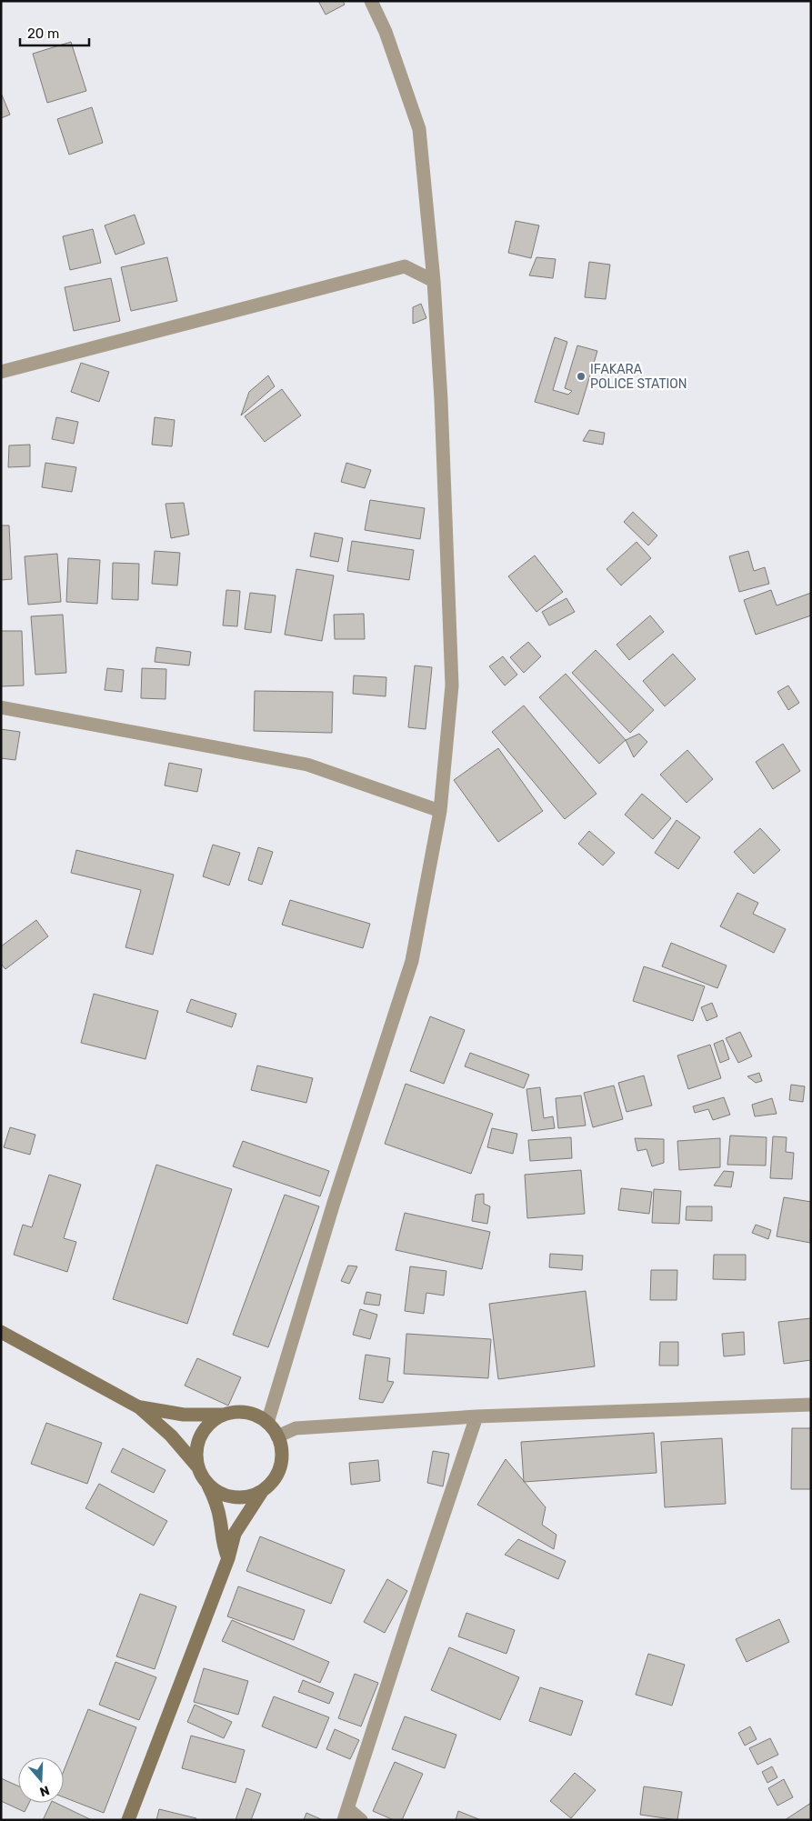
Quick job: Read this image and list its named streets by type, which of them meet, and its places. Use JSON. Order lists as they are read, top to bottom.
{
  "places": ["IFAKARA POLICE STATION"],
  "scale_bar": "20 m",
  "north": "bottom"
}
